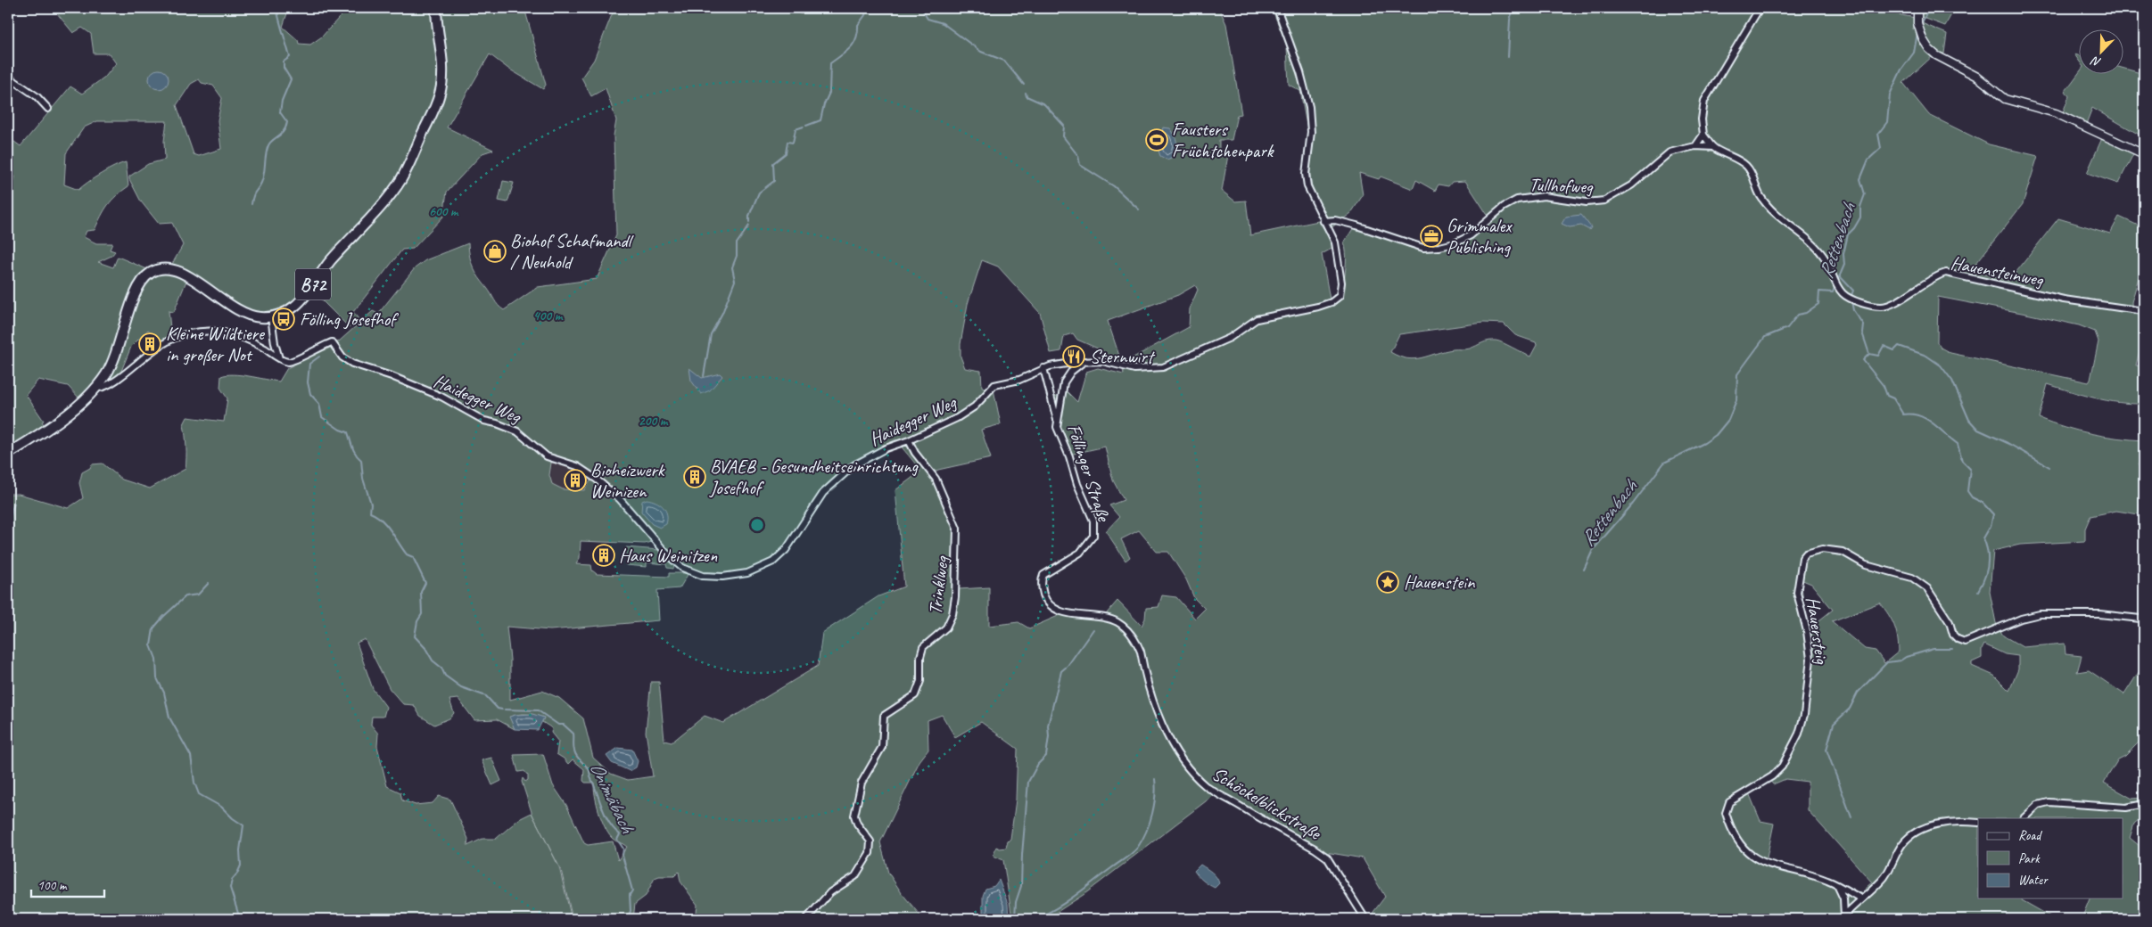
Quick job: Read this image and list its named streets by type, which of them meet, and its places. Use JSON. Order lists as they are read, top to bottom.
{
  "streets": {
    "main road": ["B72"],
    "street": [
      "Tullhofweg",
      "Hauensteinweg",
      "Haidegger Weg",
      "Föllinger Straße",
      "Trinklweg",
      "Hauersteig",
      "Schöckelblickstraße"
    ]
  },
  "crossings": [
    ["Tullhofweg", "Hauensteinweg"],
    ["Haidegger Weg", "Föllinger Straße"],
    ["Haidegger Weg", "Trinklweg"],
    ["Föllinger Straße", "Schöckelblickstraße"]
  ],
  "water": ["Rettenbach", "Onimäbach"],
  "places": {
    "sports": ["Fausters Früchtchenpark"],
    "office": ["Grimmalex Publishing"],
    "shop": ["Biohof Schafmandl / Neuhold"],
    "bus stop": ["Fölling Josefhof"],
    "building": [
      "Kleine Wildtiere in großer Not",
      "BVAEB - Gesundheitseinrichtung Josefhof",
      "Bioheizwerk Weinizen",
      "Haus Weinitzen"
    ],
    "restaurant": ["Sternwirt"],
    "place": ["Hauenstein"]
  },
  "legend": ["Road", "Park", "Water"],
  "scale_bar": "100 m",
  "north": "bottom left",
  "rings": ["600 m", "400 m", "200 m"]
}
